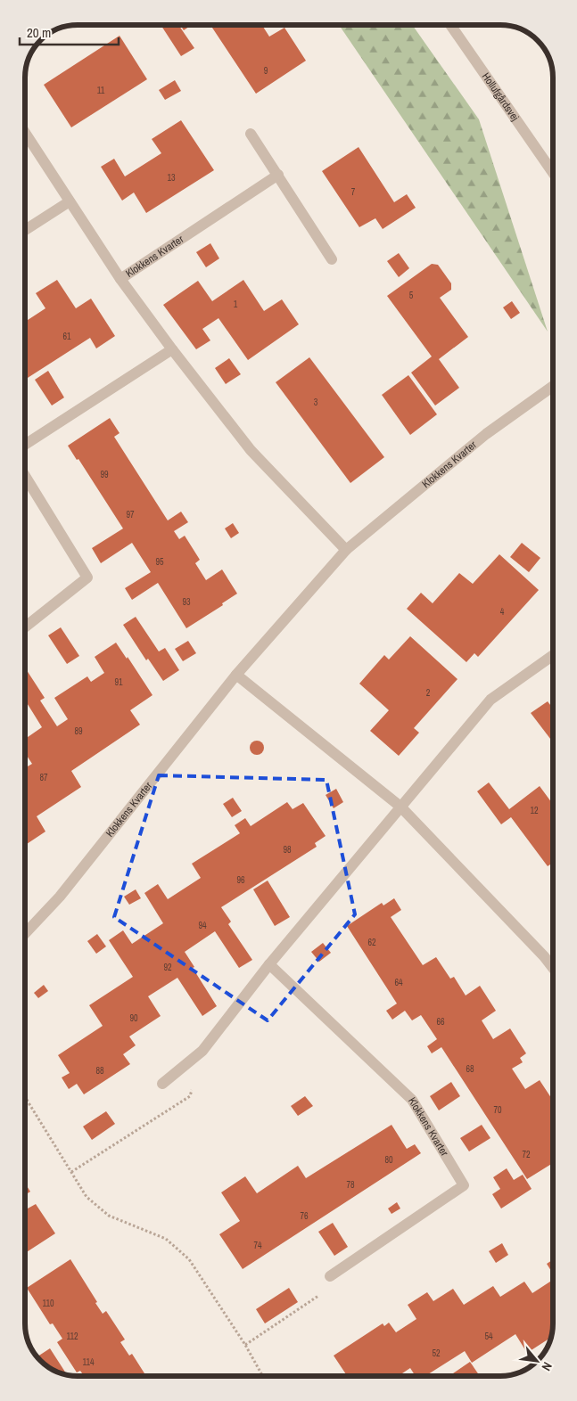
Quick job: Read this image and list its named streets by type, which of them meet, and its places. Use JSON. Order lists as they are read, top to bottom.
{
  "streets": {
    "street": ["Hollufgårdsvej", "Klokkens Kvarter"]
  },
  "house_numbers": [
    "9",
    "11",
    "13",
    "7",
    "5",
    "1",
    "61",
    "3",
    "99",
    "97",
    "95",
    "93",
    "4",
    "91",
    "2",
    "89",
    "87",
    "12",
    "98",
    "96",
    "94",
    "62",
    "92",
    "64",
    "90",
    "66",
    "68",
    "88",
    "70",
    "72",
    "80",
    "78",
    "76",
    "74",
    "110",
    "112",
    "54",
    "52",
    "114"
  ],
  "scale_bar": "20 m",
  "north": "bottom right"
}
